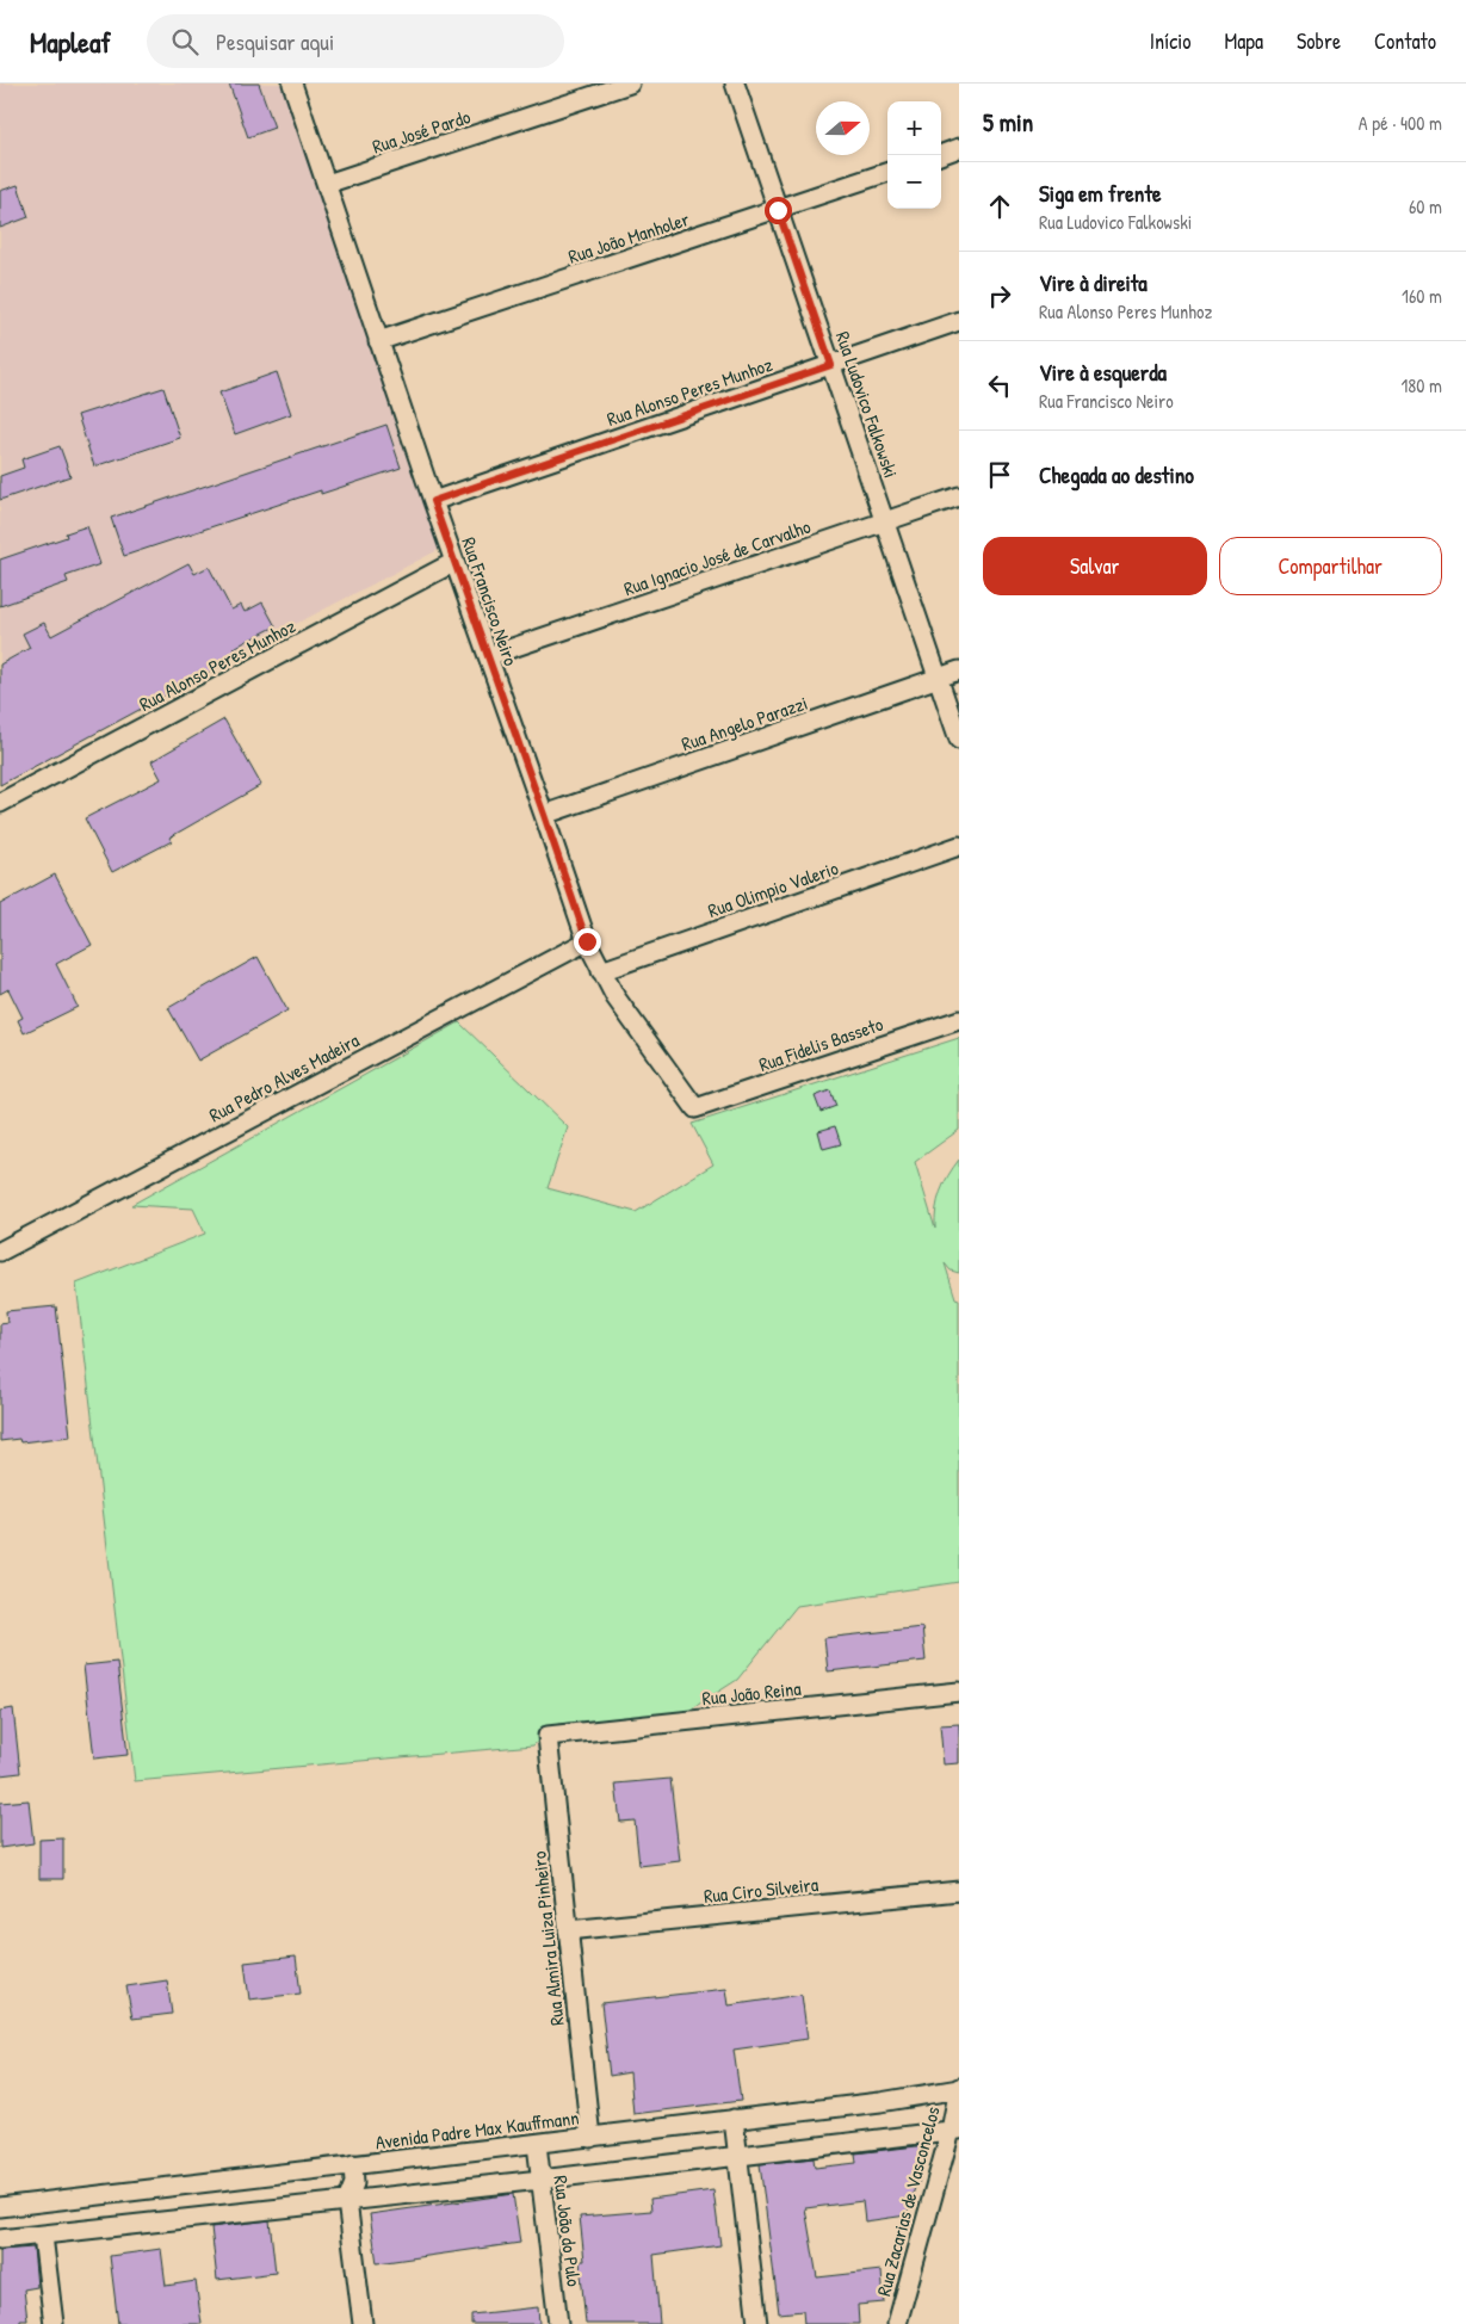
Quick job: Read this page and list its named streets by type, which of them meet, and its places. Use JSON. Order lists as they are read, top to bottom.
{
  "streets": {
    "street": [
      "Rua José Pardo",
      "Rua João Manholer",
      "Rua Alonso Peres Munhoz",
      "Rua Ludovico Falkowski",
      "Rua Ignacio José de Carvalho",
      "Rua Francisco Neiro",
      "Rua Angelo Parazzi",
      "Rua Olimpio Valerio",
      "Rua Fidelis Basseto",
      "Rua Pedro Alves Madeira",
      "Rua João Reina",
      "Rua Ciro Silveira",
      "Rua Almira Luiza Pinheiro",
      "Avenida Padre Max Kauffmann",
      "Rua Zacarias de Vasconcelos",
      "Rua João do Pulo"
    ]
  },
  "crossings": [
    ["Rua José Pardo", "Rua Francisco Neiro"],
    ["Rua João Manholer", "Rua Ludovico Falkowski"],
    ["Rua João Manholer", "Rua Francisco Neiro"],
    ["Rua Alonso Peres Munhoz", "Rua Ludovico Falkowski"],
    ["Rua Alonso Peres Munhoz", "Rua Francisco Neiro"],
    ["Rua Ludovico Falkowski", "Rua Ignacio José de Carvalho"],
    ["Rua Ludovico Falkowski", "Rua Angelo Parazzi"],
    ["Rua Ignacio José de Carvalho", "Rua Francisco Neiro"],
    ["Rua Francisco Neiro", "Rua Angelo Parazzi"],
    ["Rua Francisco Neiro", "Rua Olimpio Valerio"],
    ["Rua Francisco Neiro", "Rua Fidelis Basseto"],
    ["Rua Francisco Neiro", "Rua Pedro Alves Madeira"],
    ["Rua João Reina", "Rua Almira Luiza Pinheiro"],
    ["Rua Ciro Silveira", "Rua Almira Luiza Pinheiro"],
    ["Rua Almira Luiza Pinheiro", "Avenida Padre Max Kauffmann"],
    ["Avenida Padre Max Kauffmann", "Rua Zacarias de Vasconcelos"],
    ["Avenida Padre Max Kauffmann", "Rua João do Pulo"]
  ],
  "north": "right",
  "page": {
    "header": "Mapleaf",
    "search": "Pesquisar aqui",
    "nav": [
      "Início",
      "Mapa",
      "Sobre",
      "Contato"
    ],
    "heading": ["5 min", "A pé · 400 m"],
    "map_buttons": ["+", "−"],
    "list": [
      ["Siga em frente", "Rua Ludovico Falkowski", "60 m"],
      ["Vire à direita", "Rua Alonso Peres Munhoz", "160 m"],
      ["Vire à esquerda", "Rua Francisco Neiro", "180 m"],
      "Chegada ao destino"
    ],
    "buttons": ["Salvar", "Compartilhar"]
  }
}
